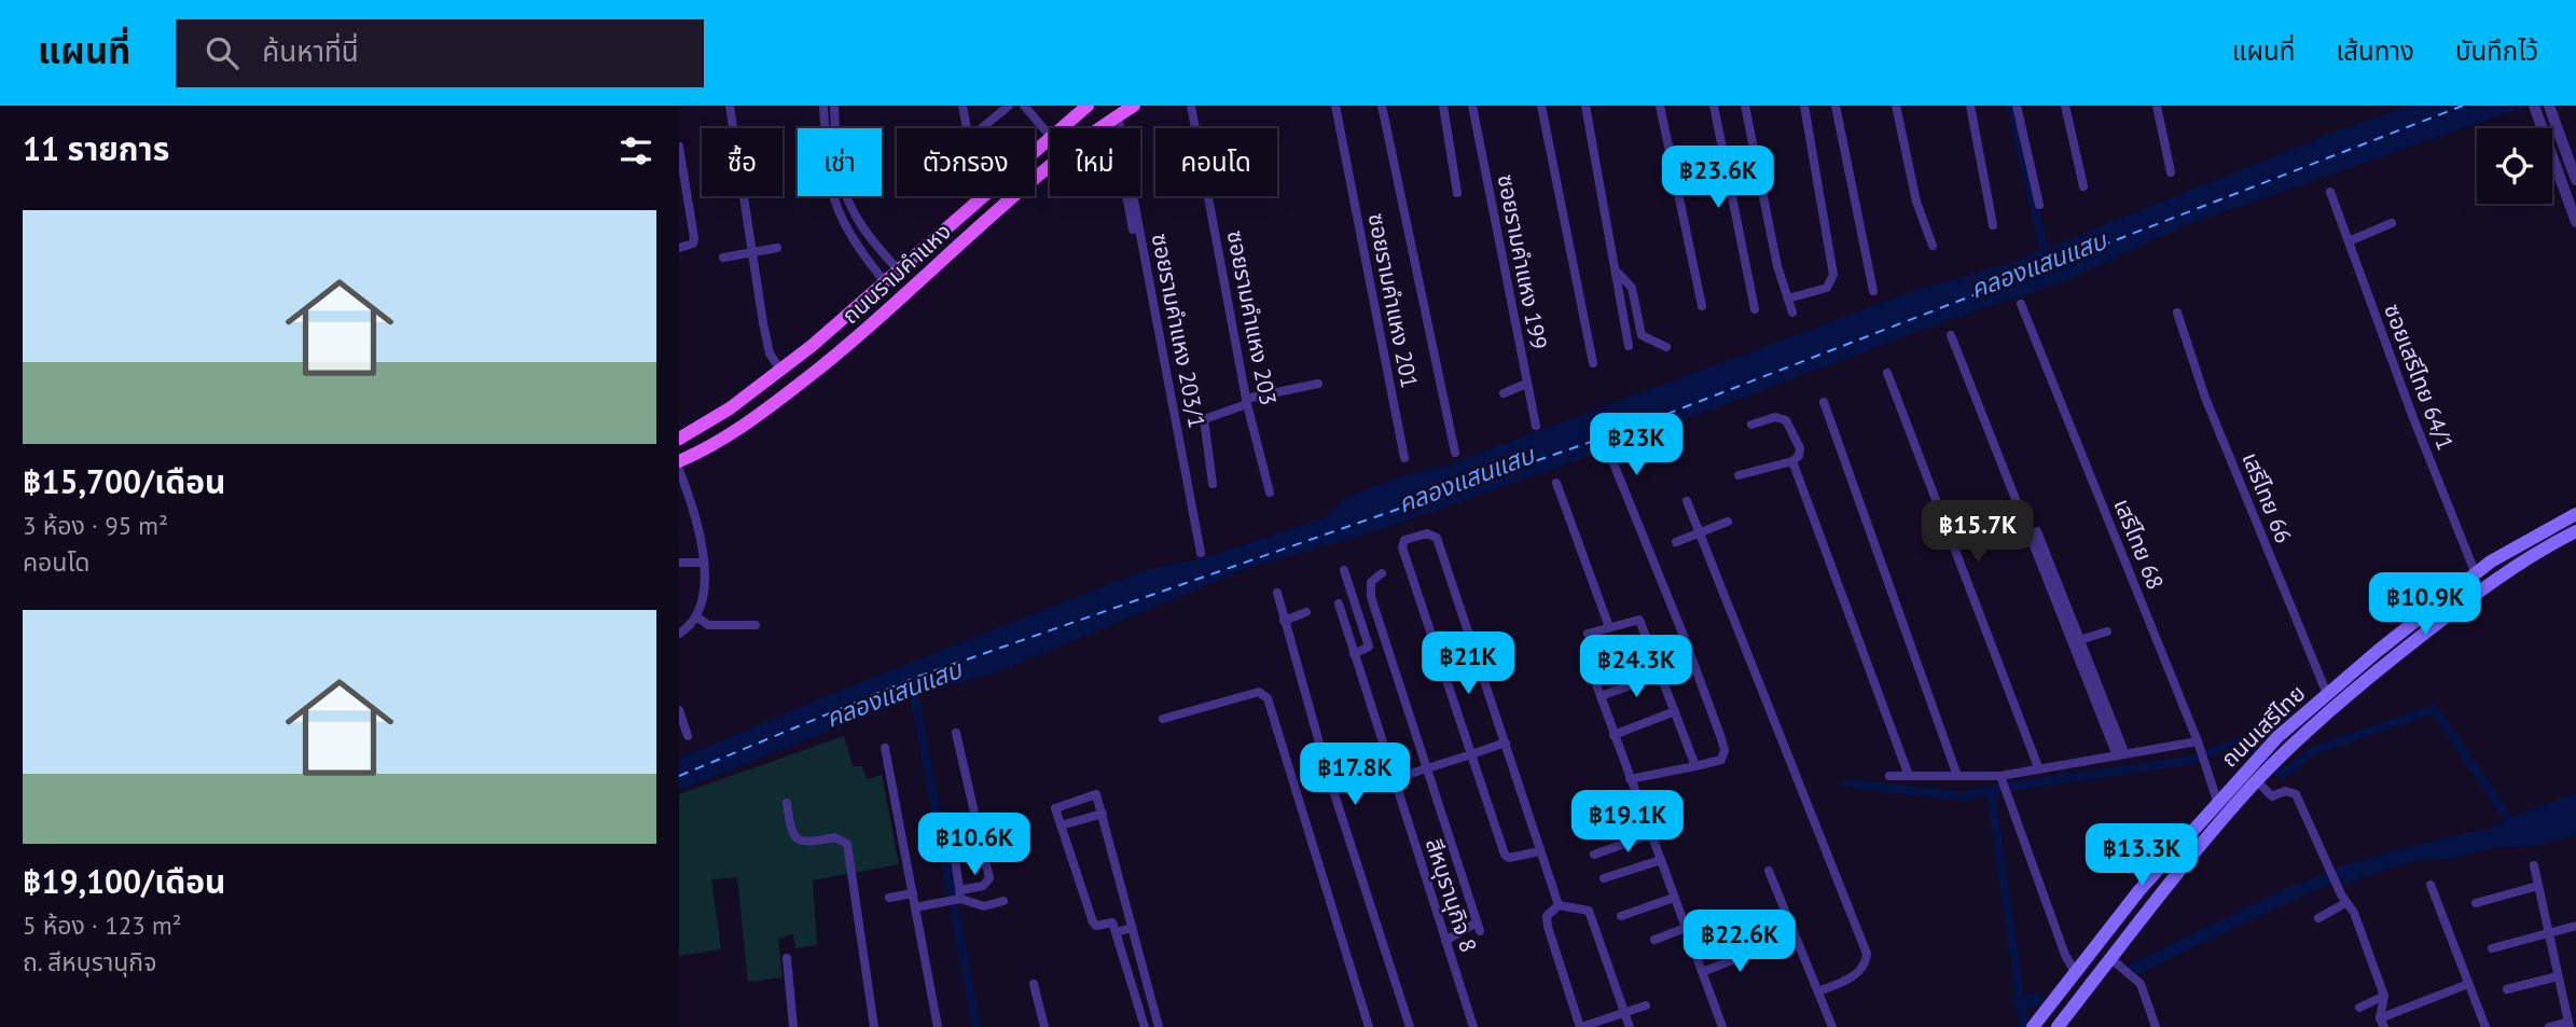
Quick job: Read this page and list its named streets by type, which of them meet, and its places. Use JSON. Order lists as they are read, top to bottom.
{
  "streets": {
    "main road": ["ถนนรามคำแหง", "ถนนเสรีไทย"],
    "street": [
      "ซอยรามคำแหง 199",
      "ซอยรามคำแหง 201",
      "ซอยรามคำแหง 203",
      "ซอยรามคำแหง 203/1",
      "ซอยเสรีไทย 64/1",
      "เสรีไทย 66",
      "เสรีไทย 68",
      "สีหบุรานุกิจ 8"
    ]
  },
  "crossings": [
    ["ถนนรามคำแหง", "ซอยรามคำแหง 203/1"],
    ["ซอยเสรีไทย 64/1", "ถนนเสรีไทย"],
    ["เสรีไทย 66", "ถนนเสรีไทย"],
    ["เสรีไทย 68", "ถนนเสรีไทย"]
  ],
  "water": ["คลองแสนแสบ"],
  "page": {
    "header": "แผนที่",
    "search": "ค้นหาที่นี่",
    "nav": ["แผนที่", "เส้นทาง", "บันทึกไว้"],
    "heading": "11 รายการ",
    "chip": [
      "ซื้อ",
      "เช่า",
      "ตัวกรอง",
      "ใหม่",
      "คอนโด"
    ],
    "price": [
      "฿23.6K",
      "฿23K",
      "฿15.7K",
      "฿10.9K",
      "฿21K",
      "฿24.3K",
      "฿17.8K",
      "฿19.1K",
      "฿10.6K",
      "฿13.3K",
      "฿22.6K"
    ],
    "list": [
      {
        "name": "฿15,700/เดือน",
        "note": "3 ห้อง · 95 m² · คอนโด"
      },
      {
        "name": "฿19,100/เดือน",
        "note": "5 ห้อง · 123 m² · ถ. สีหบุรานุกิจ"
      }
    ]
  }
}
